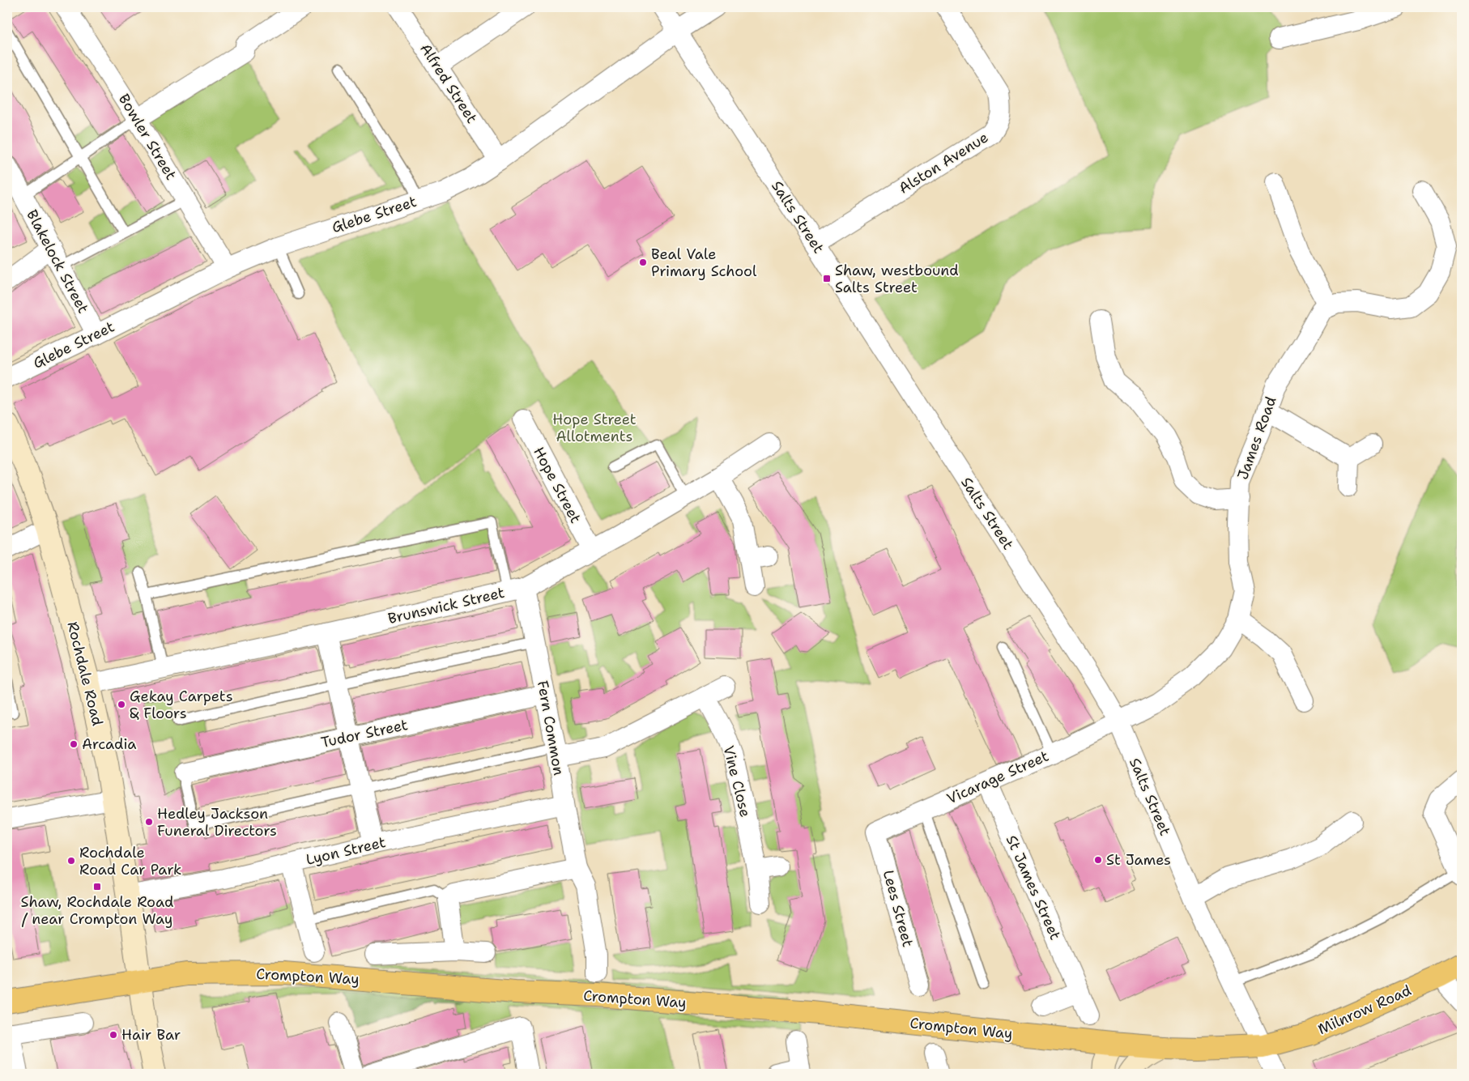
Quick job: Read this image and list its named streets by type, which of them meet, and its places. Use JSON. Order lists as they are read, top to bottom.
{
  "streets": {
    "main road": ["Rochdale Road", "Crompton Way", "Milnrow Road"],
    "street": [
      "Alfred Street",
      "Bowler Street",
      "Alston Avenue",
      "Glebe Street",
      "Salts Street",
      "Blakelock Street",
      "James Road",
      "Hope Street",
      "Brunswick Street",
      "Fern Common",
      "Tudor Street",
      "Vicarage Street",
      "Vine Close",
      "Lyon Street",
      "St James Street",
      "Lees Street"
    ]
  },
  "crossings": [
    ["Alfred Street", "Glebe Street"],
    ["Bowler Street", "Glebe Street"],
    ["Alston Avenue", "Salts Street"],
    ["Glebe Street", "Salts Street"],
    ["Glebe Street", "Blakelock Street"],
    ["Salts Street", "James Road"],
    ["Salts Street", "Vicarage Street"],
    ["Salts Street", "Crompton Way"],
    ["Salts Street", "Milnrow Road"],
    ["James Road", "Vicarage Street"],
    ["Hope Street", "Brunswick Street"],
    ["Brunswick Street", "Rochdale Road"],
    ["Brunswick Street", "Fern Common"],
    ["Rochdale Road", "Lyon Street"],
    ["Rochdale Road", "Crompton Way"],
    ["Fern Common", "Tudor Street"],
    ["Fern Common", "Lyon Street"],
    ["Vicarage Street", "St James Street"],
    ["Vicarage Street", "Lees Street"],
    ["Crompton Way", "Milnrow Road"]
  ],
  "parks": ["Hope Street Allotments"],
  "places": {
    "other": [
      "Beal Vale Primary School",
      "Gekay Carpets & Floors",
      "Arcadia",
      "Hedley Jackson Funeral Directors",
      "St James",
      "Rochdale Road Car Park",
      "Hair Bar"
    ],
    "transit": ["Shaw, westbound Salts Street", "Shaw, Rochdale Road / near Crompton Way"]
  }
}
